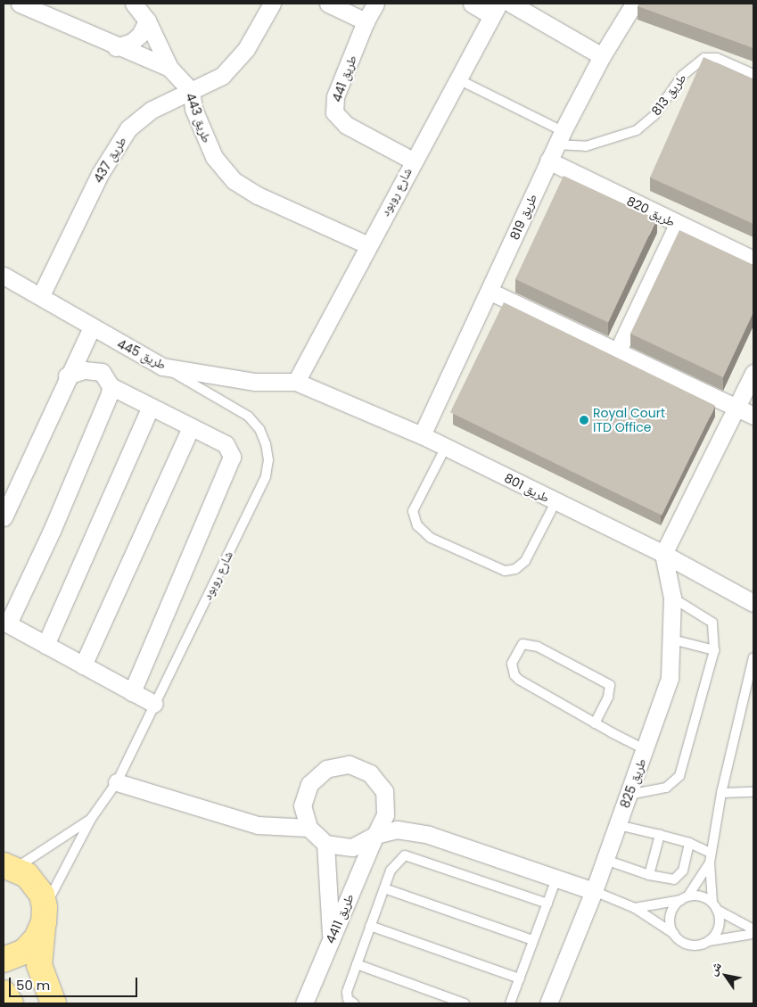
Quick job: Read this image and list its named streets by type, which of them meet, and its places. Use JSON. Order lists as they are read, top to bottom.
{
  "streets": {
    "street": [
      "طريق 441",
      "طريق 443",
      "طريق 437",
      "شارع روبود",
      "طريق 820",
      "طريق 819",
      "طريق 445",
      "طريق 801",
      "طريق 825",
      "طريق 4411"
    ],
    "lane": ["طريق 813"]
  },
  "crossings": [
    ["طريق 441", "شارع روبود"],
    ["طريق 813", "طريق 819"],
    ["طريق 443", "طريق 437"],
    ["طريق 443", "شارع روبود"],
    ["طريق 437", "طريق 445"],
    ["شارع روبود", "طريق 445"],
    ["شارع روبود", "طريق 801"],
    ["طريق 820", "طريق 819"],
    ["طريق 819", "طريق 801"],
    ["طريق 445", "طريق 801"],
    ["طريق 801", "طريق 825"]
  ],
  "places": ["Royal Court ITD Office"],
  "scale_bar": "50 m",
  "north": "top left"
}
